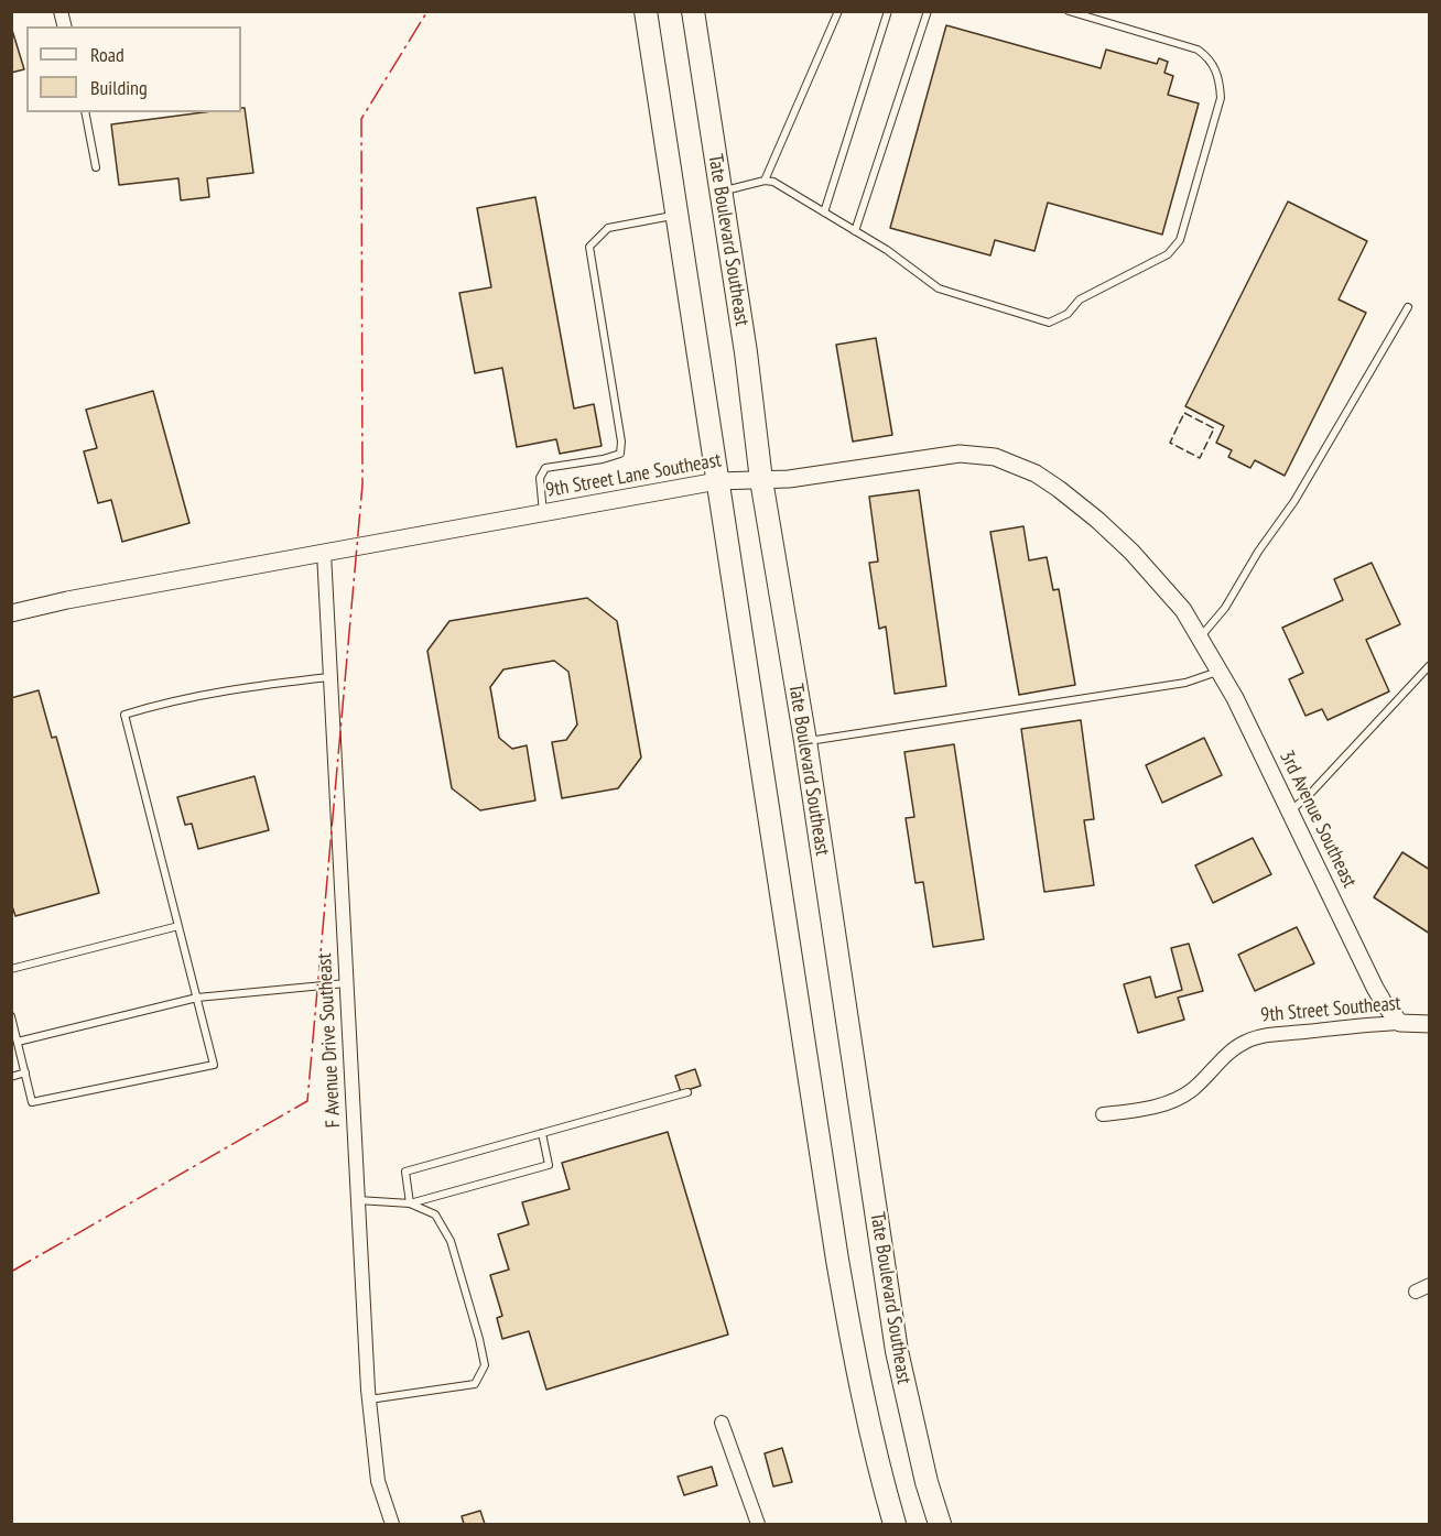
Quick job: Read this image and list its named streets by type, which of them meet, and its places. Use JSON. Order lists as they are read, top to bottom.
{
  "streets": {
    "main road": ["Tate Boulevard Southeast"],
    "street": [
      "9th Street Lane Southeast",
      "3rd Avenue Southeast",
      "9th Street Southeast",
      "F Avenue Drive Southeast"
    ]
  },
  "crossings": [
    ["Tate Boulevard Southeast", "9th Street Lane Southeast"],
    ["9th Street Lane Southeast", "3rd Avenue Southeast"],
    ["9th Street Lane Southeast", "F Avenue Drive Southeast"],
    ["3rd Avenue Southeast", "9th Street Southeast"]
  ],
  "legend": ["Road", "Building"]
}
